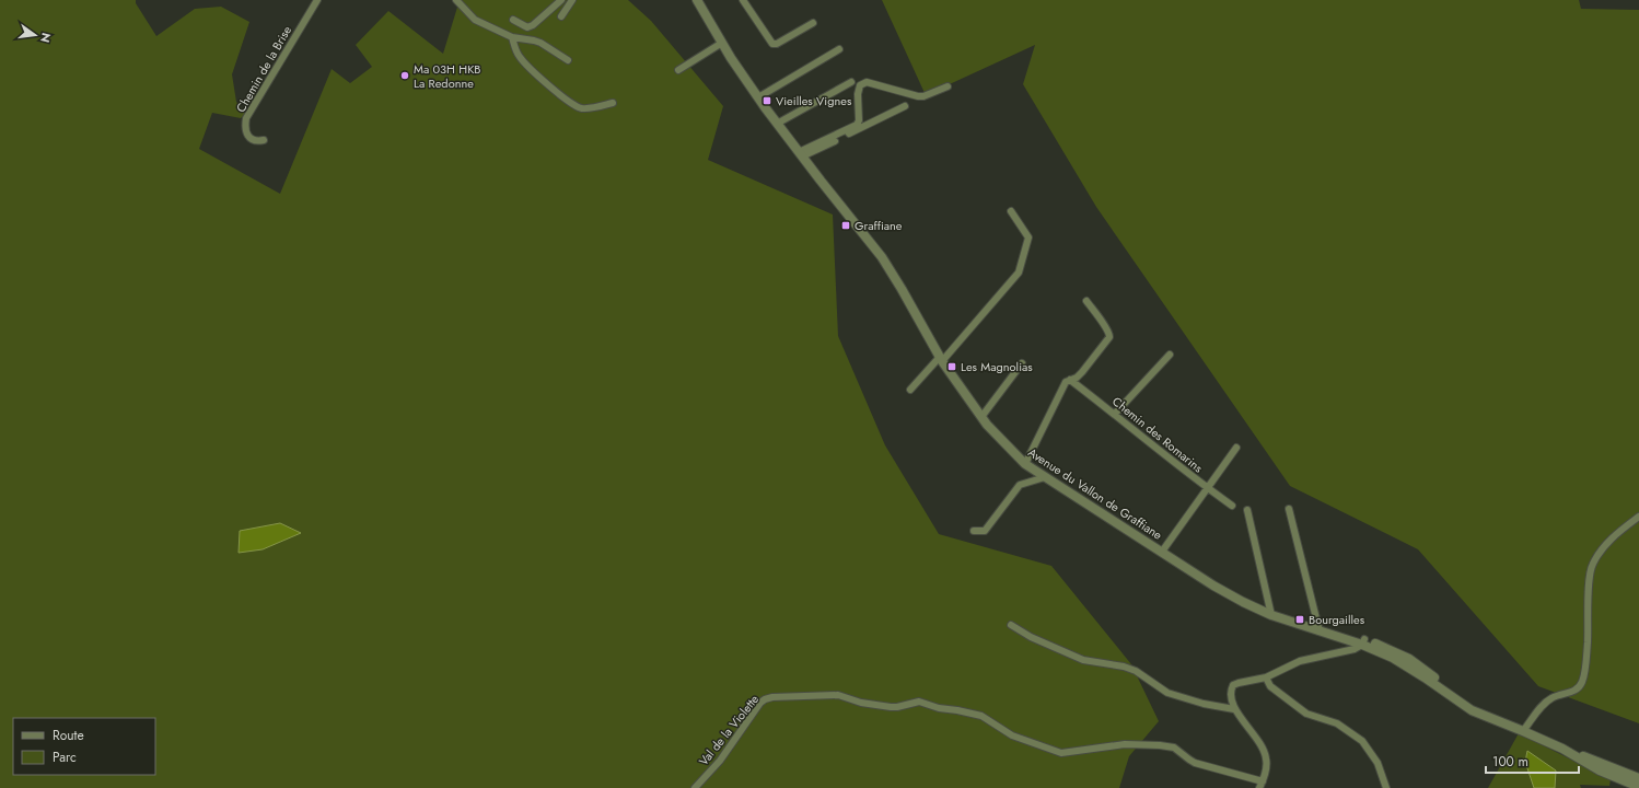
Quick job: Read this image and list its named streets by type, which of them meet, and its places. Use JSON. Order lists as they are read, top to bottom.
{
  "streets": {
    "street": [
      "Chemin de la Brise",
      "Chemin des Romarins",
      "Avenue du Vallon de Graffiane",
      "Val de la Violette"
    ]
  },
  "places": {
    "other": ["Ma 03H HKB La Redonne"],
    "transit": [
      "Vieilles Vignes",
      "Graffiane",
      "Les Magnolias",
      "Bourgailles"
    ]
  },
  "legend": ["Route", "Parc"],
  "scale_bar": "100 m",
  "north": "right"
}
